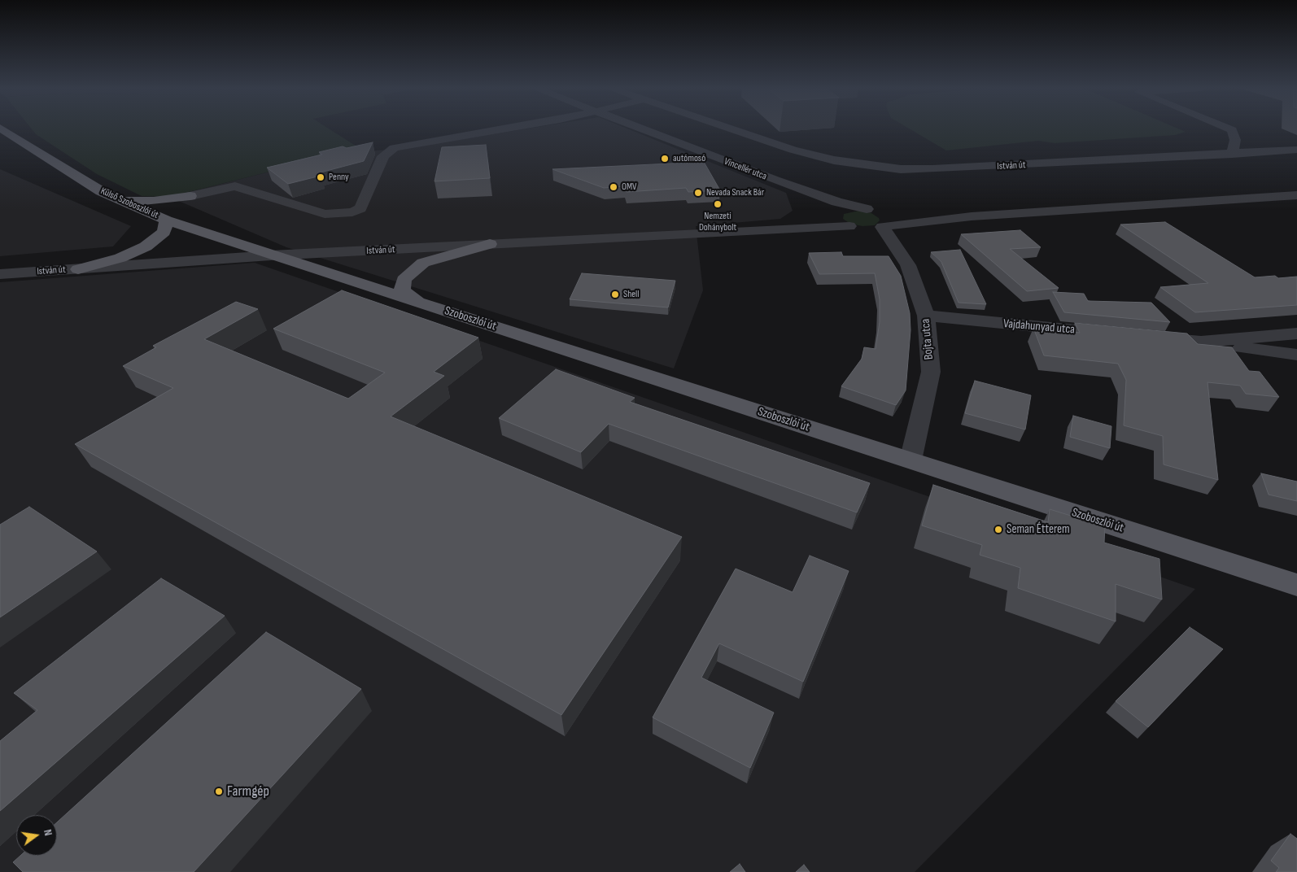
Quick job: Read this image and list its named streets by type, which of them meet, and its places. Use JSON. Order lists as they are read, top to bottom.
{
  "streets": {
    "main road": ["Külső Szoboszlói út", "Szoboszlói út"],
    "street": [
      "István út",
      "Vincellér utca",
      "Vajdahunyad utca",
      "Bojta utca"
    ]
  },
  "crossings": [
    ["István út", "Vincellér utca"],
    ["István út", "Külső Szoboszlói út"],
    ["István út", "Szoboszlói út"],
    ["István út", "Bojta utca"],
    ["Vincellér utca", "Bojta utca"],
    ["Külső Szoboszlói út", "Szoboszlói út"],
    ["Szoboszlói út", "Bojta utca"],
    ["Vajdahunyad utca", "Bojta utca"]
  ],
  "places": [
    "autómosó",
    "Penny",
    "OMV",
    "Nevada Snack Bár",
    "Nemzeti Dohánybolt",
    "Shell",
    "Seman Étterem",
    "Farmgép"
  ],
  "north": "right"
}
